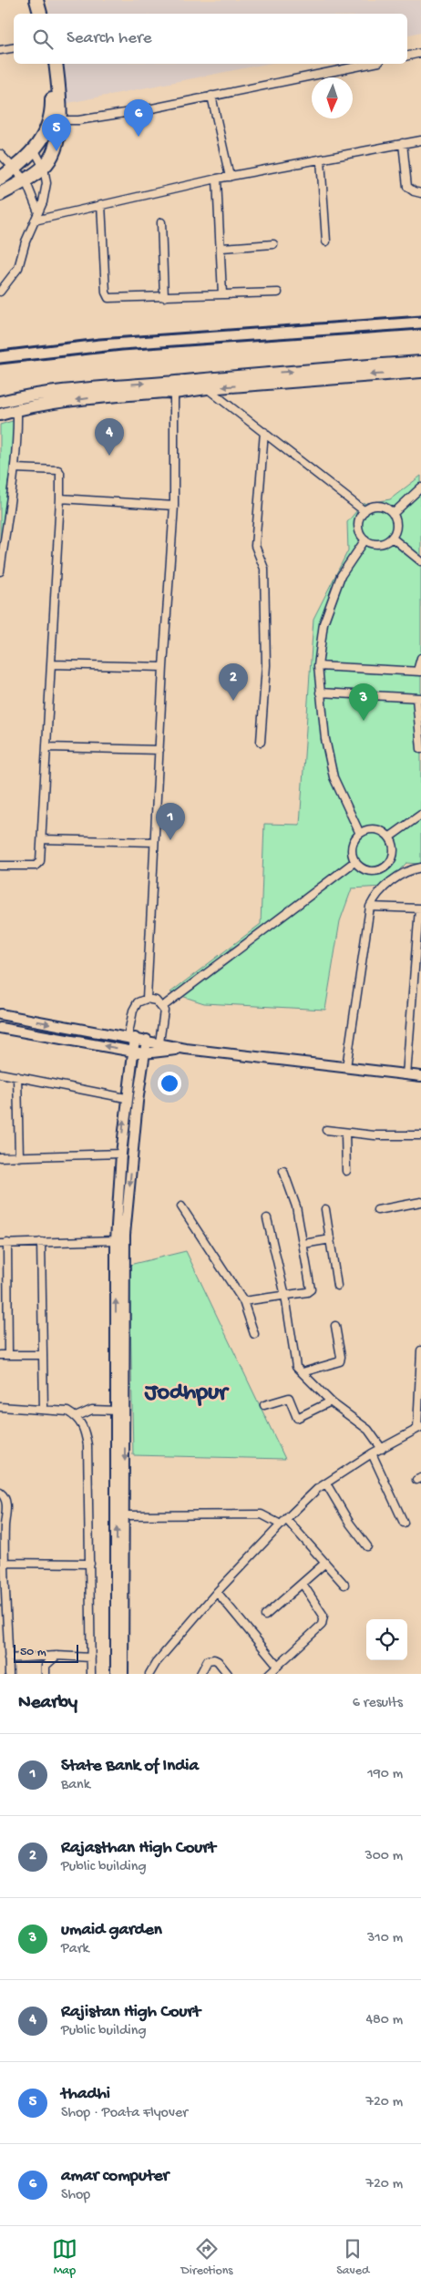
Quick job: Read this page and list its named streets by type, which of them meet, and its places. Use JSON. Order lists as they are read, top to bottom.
{
  "districts": ["Jodhpur"],
  "scale_bar": "50 m",
  "north": "bottom",
  "page": {
    "search": "Search here",
    "pins": [
      "6",
      "5",
      "4",
      "2",
      "3",
      "1"
    ],
    "scale": "50 m",
    "heading": ["Nearby", "6 results"],
    "list": [
      {
        "mark": "1",
        "name": "State Bank of India",
        "note": "Bank",
        "value": "190 m"
      },
      {
        "mark": "2",
        "name": "Rajasthan High Court",
        "note": "Public building",
        "value": "300 m"
      },
      {
        "mark": "3",
        "name": "umaid garden",
        "note": "Park",
        "value": "310 m"
      },
      {
        "mark": "4",
        "name": "Rajistan High Court",
        "note": "Public building",
        "value": "480 m"
      },
      {
        "mark": "5",
        "name": "thadhi",
        "note": "Shop · Poata Flyover",
        "value": "720 m"
      },
      {
        "mark": "6",
        "name": "amar computer",
        "note": "Shop",
        "value": "720 m"
      }
    ],
    "nav": ["Map", "Directions", "Saved"]
  }
}
